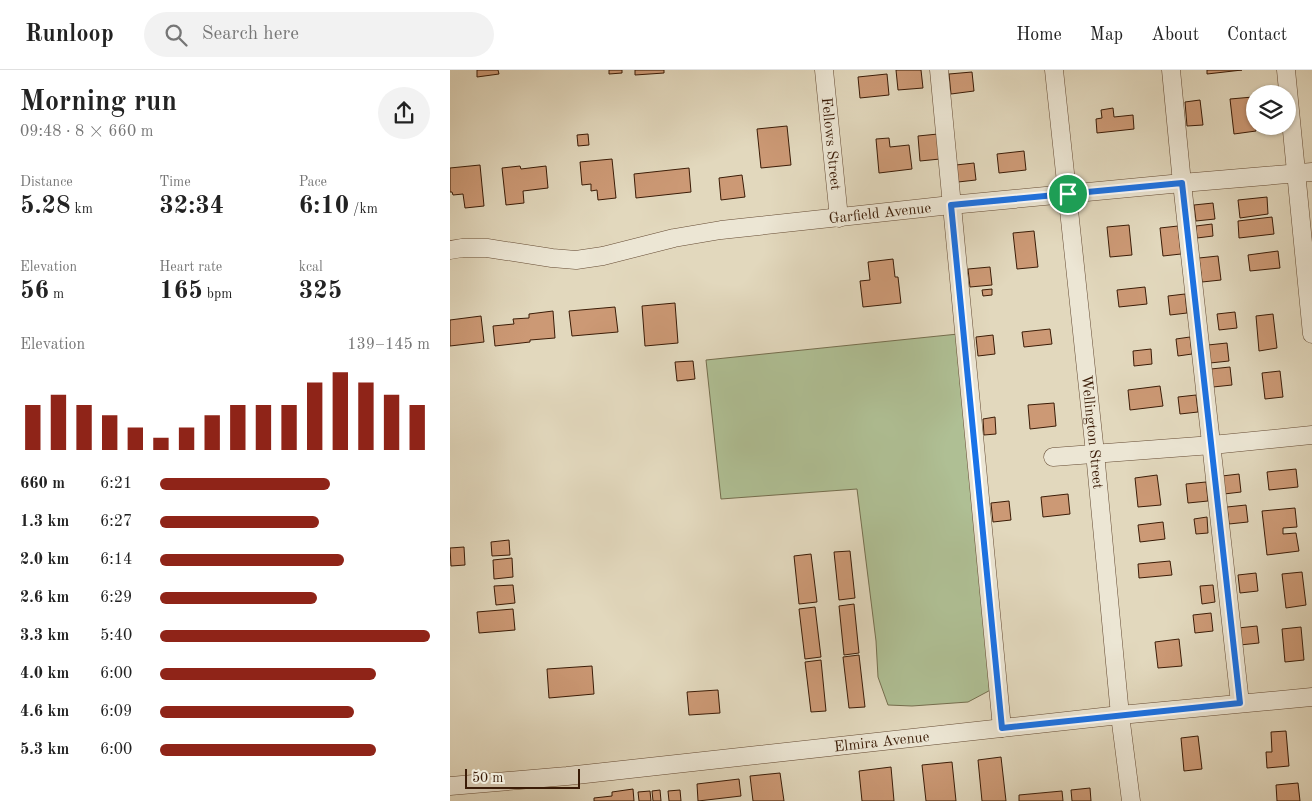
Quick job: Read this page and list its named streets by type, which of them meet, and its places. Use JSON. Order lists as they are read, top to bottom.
{
  "streets": {
    "street": [
      "Fellows Street",
      "Garfield Avenue",
      "Wellington Street",
      "Elmira Avenue"
    ]
  },
  "crossings": [
    ["Fellows Street", "Garfield Avenue"],
    ["Garfield Avenue", "Wellington Street"],
    ["Wellington Street", "Elmira Avenue"]
  ],
  "scale_bar": "50 m",
  "page": {
    "header": "Runloop",
    "search": "Search here",
    "nav": [
      "Home",
      "Map",
      "About",
      "Contact"
    ],
    "heading": ["Morning run", "09:48 · 8 × 660 m"],
    "stats": [
      ["Distance", "5.28 km"],
      ["Time", "32:34"],
      ["Pace", "6:10 /km"],
      ["Elevation", "56 m"],
      ["Heart rate", "165 bpm"],
      ["kcal", "325"]
    ],
    "chart": ["Elevation", "139–145 m"],
    "list": [
      {
        "name": "660 m",
        "note": "6:21"
      },
      {
        "name": "1.3 km",
        "note": "6:27"
      },
      {
        "name": "2.0 km",
        "note": "6:14"
      },
      {
        "name": "2.6 km",
        "note": "6:29"
      },
      {
        "name": "3.3 km",
        "note": "5:40"
      },
      {
        "name": "4.0 km",
        "note": "6:00"
      },
      {
        "name": "4.6 km",
        "note": "6:09"
      },
      {
        "name": "5.3 km",
        "note": "6:00"
      }
    ],
    "scale": "50 m"
  }
}
